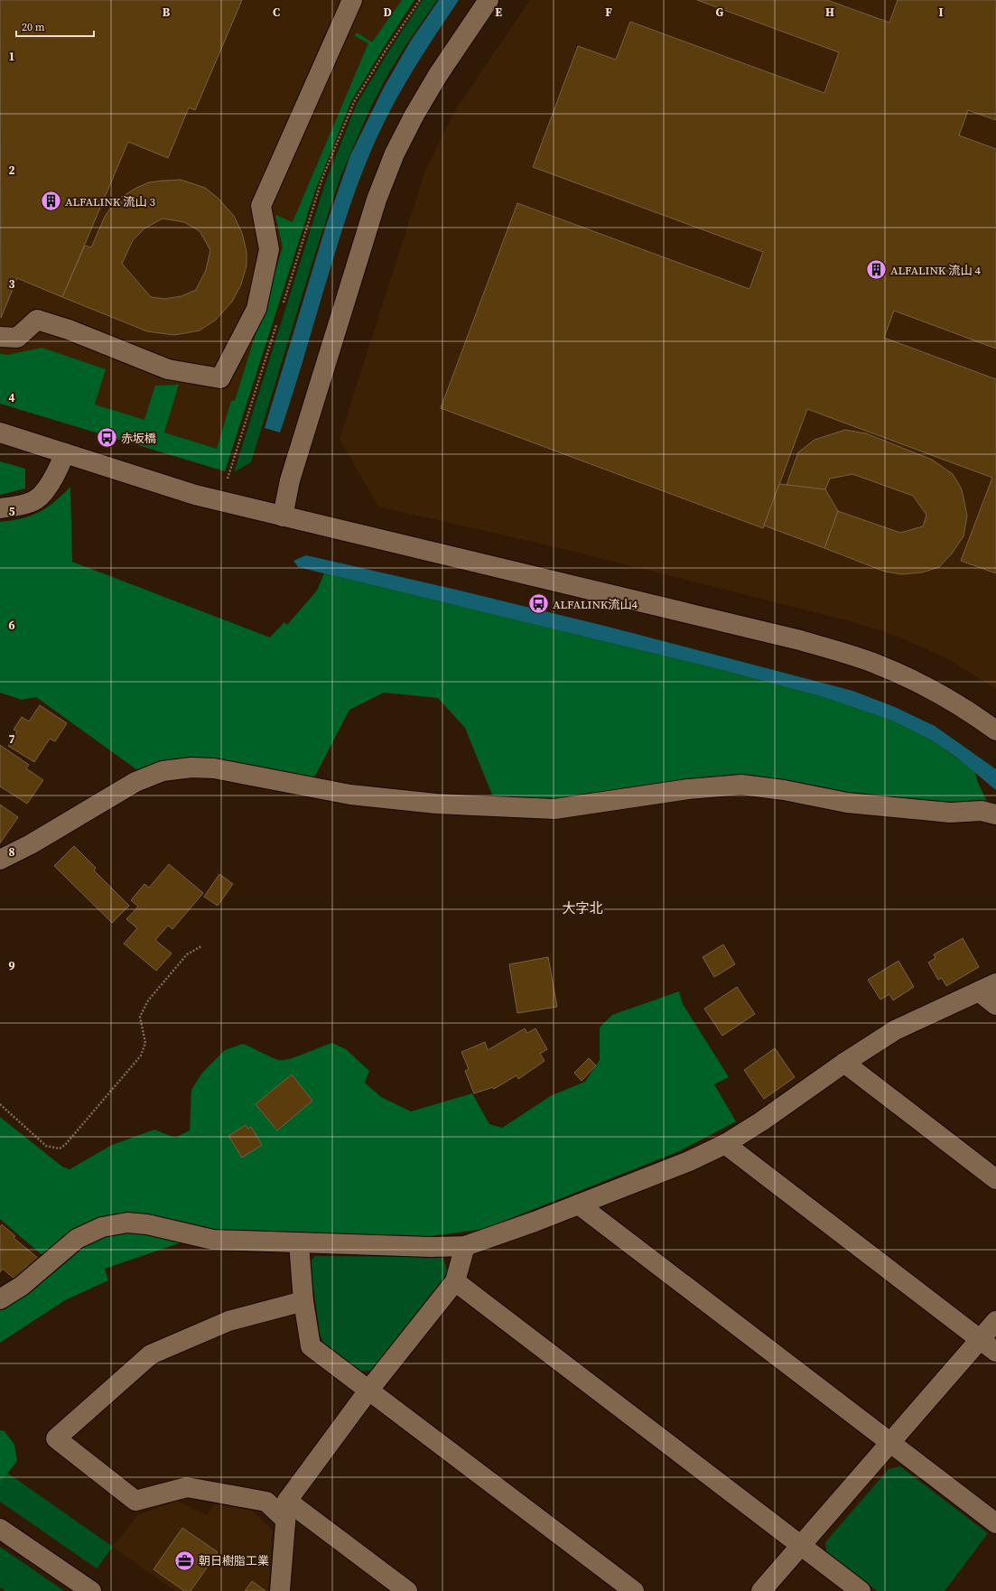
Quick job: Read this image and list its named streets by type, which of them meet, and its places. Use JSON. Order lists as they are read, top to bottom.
{
  "districts": ["大字北"],
  "places": {
    "building": ["ALFALINK 流山 3", "ALFALINK 流山 4"],
    "bus stop": ["赤坂橋", "ALFALINK流山4"],
    "office": ["朝日樹脂工業"]
  },
  "scale_bar": "20 m",
  "grid": {
    "columns": [
      "B",
      "C",
      "D",
      "E",
      "F",
      "G",
      "H",
      "I"
    ],
    "rows": [
      "1",
      "2",
      "3",
      "4",
      "5",
      "6",
      "7",
      "8",
      "9"
    ]
  }
}
